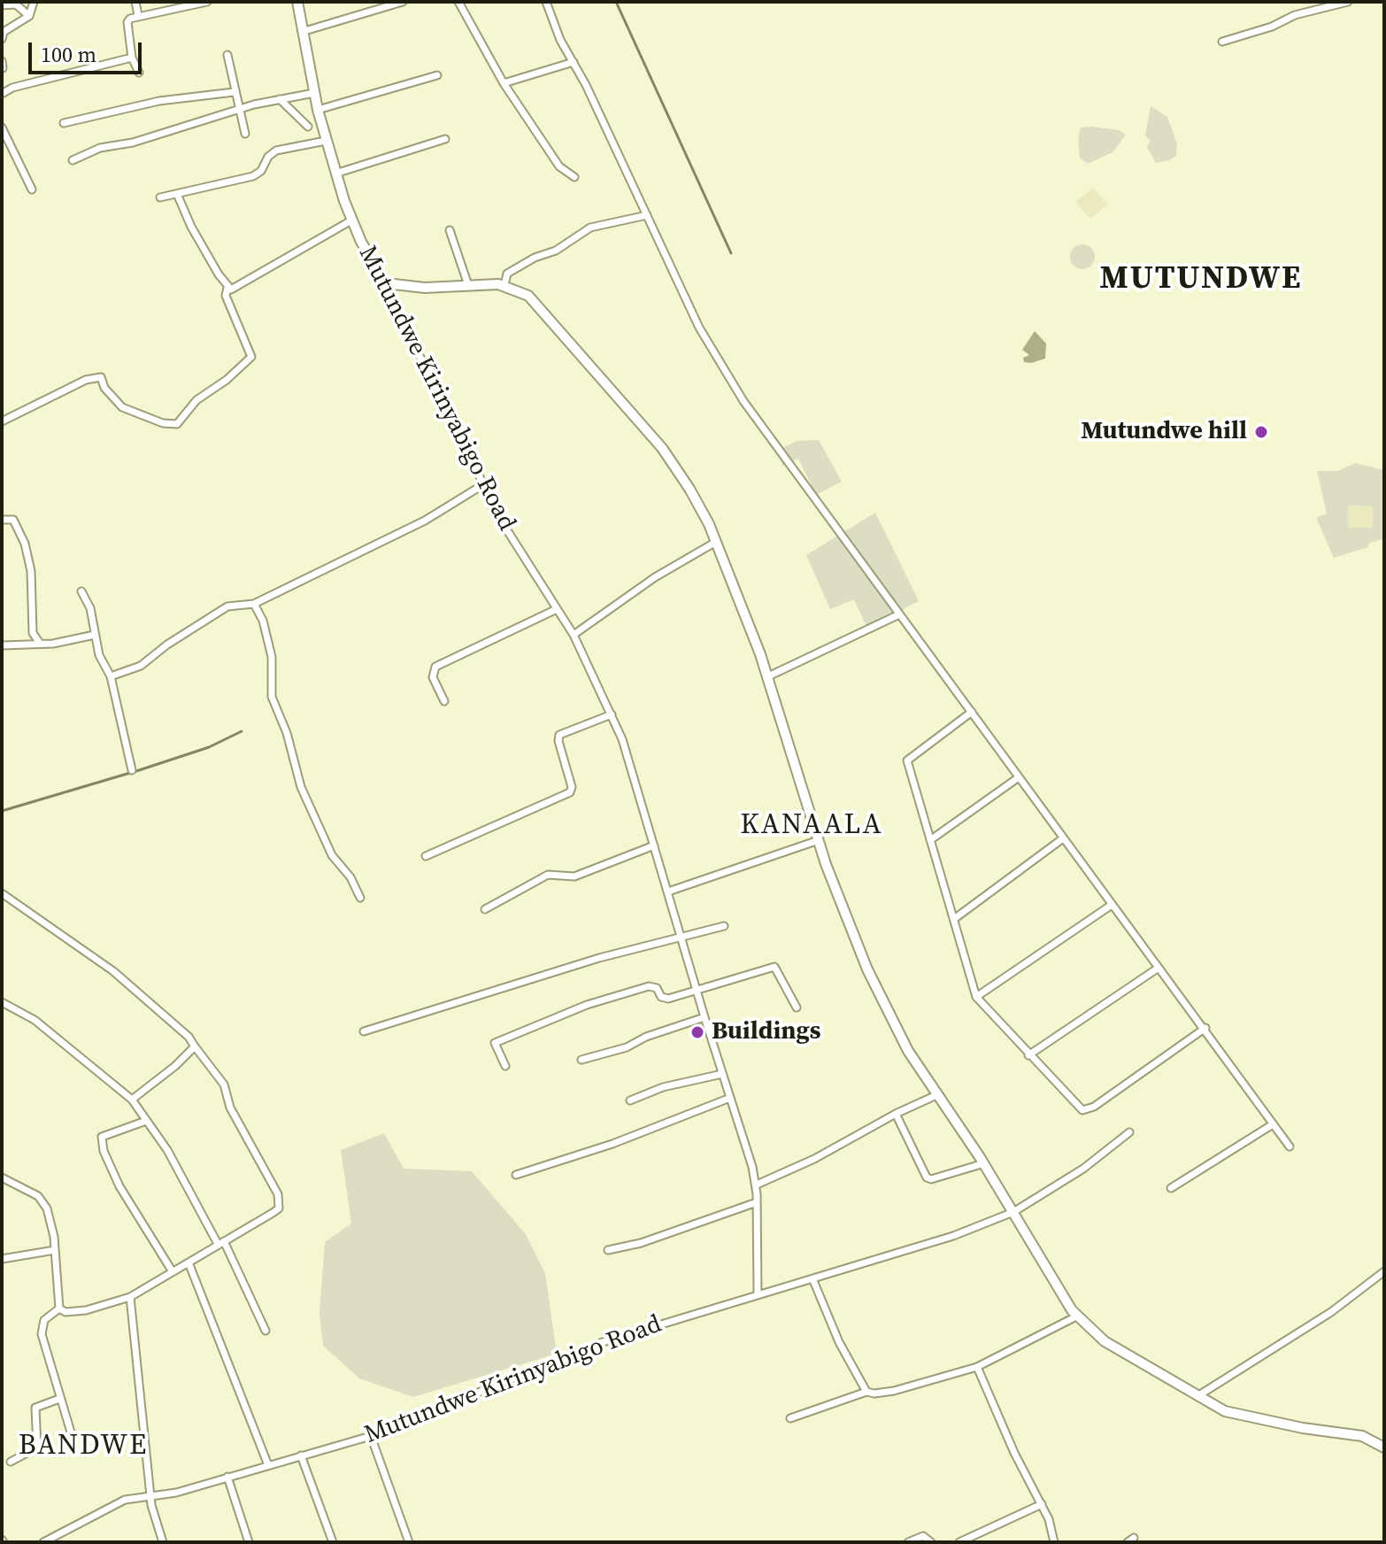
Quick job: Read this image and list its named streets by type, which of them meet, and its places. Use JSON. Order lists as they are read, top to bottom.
{
  "streets": {
    "street": ["Mutundwe Kirinyabigo Road"]
  },
  "districts": ["MUTUNDWE", "KANAALA", "BANDWE"],
  "places": ["Mutundwe hill", "Buildings"],
  "scale_bar": "100 m"
}
